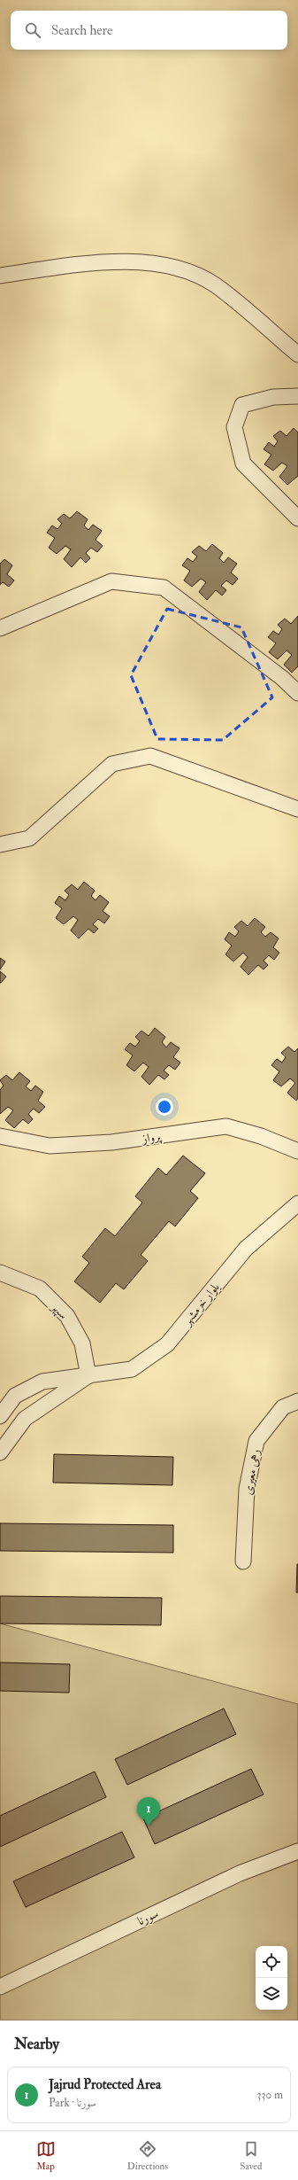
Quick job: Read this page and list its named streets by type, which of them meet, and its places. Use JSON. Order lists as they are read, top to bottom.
{
  "streets": {
    "street": [
      "پرواز",
      "بلوار خرمشهر",
      "سپهر",
      "رهی معیری",
      "سورنا"
    ]
  },
  "crossings": [
    ["بلوار خرمشهر", "سپهر"]
  ],
  "page": {
    "search": "Search here",
    "pins": "1",
    "heading": "Nearby",
    "list": [
      {
        "mark": "1",
        "name": "Jajrud Protected Area",
        "note": "Park · سورنا",
        "value": "330 m"
      }
    ],
    "nav": ["Map", "Directions", "Saved"]
  }
}
